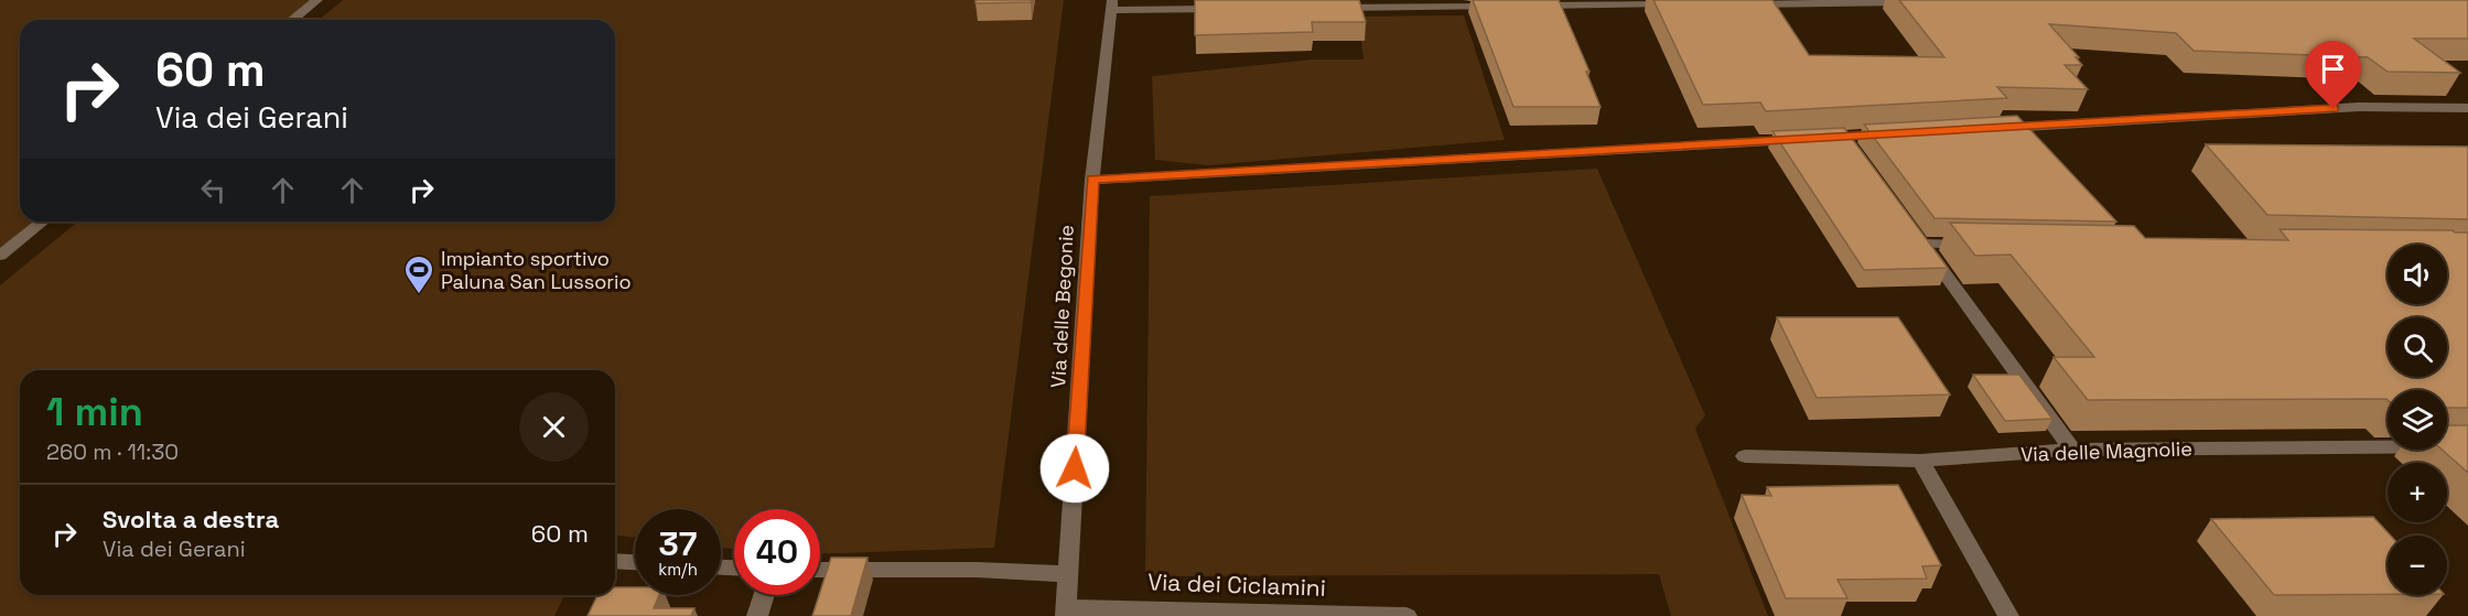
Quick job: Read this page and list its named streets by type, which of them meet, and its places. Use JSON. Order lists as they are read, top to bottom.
{
  "streets": {
    "street": ["Via delle Begonie", "Via delle Magnolie", "Via dei Ciclamini"]
  },
  "crossings": [
    ["Via delle Begonie", "Via dei Ciclamini"]
  ],
  "places": {
    "sports": ["Impianto sportivo Paluna San Lussorio"]
  },
  "page": {
    "turn": ["60 m", "Via dei Gerani"],
    "map_buttons": ["+", "−"],
    "heading": ["1 min", "260 m · 11:30"],
    "list": [
      {
        "name": "Svolta a destra",
        "note": "Via dei Gerani",
        "value": "60 m"
      }
    ],
    "speed": "37 km/h",
    "limit": "40"
  }
}
